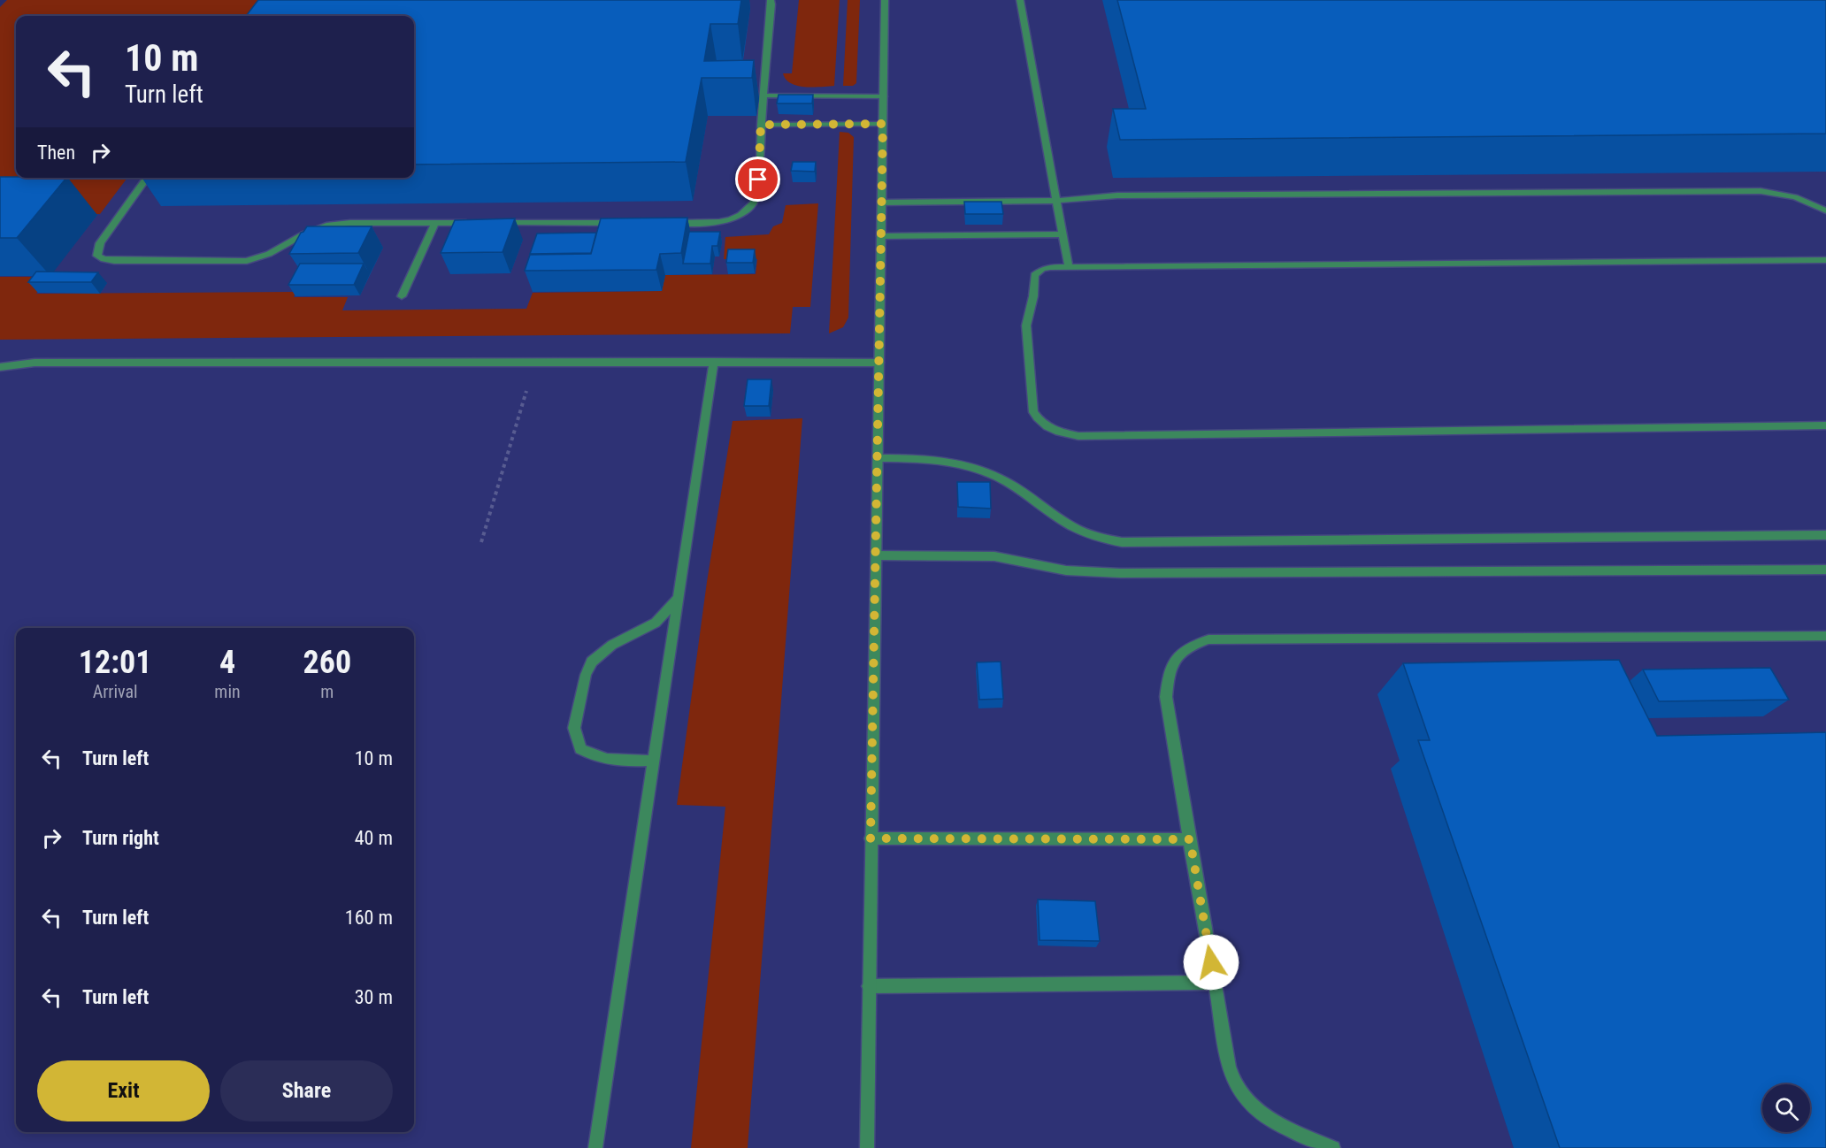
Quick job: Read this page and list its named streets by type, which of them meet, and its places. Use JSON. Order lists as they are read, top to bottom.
{
  "page": {
    "turn": ["10 m", "Turn left"],
    "then": "Then",
    "eta": [
      "12:01",
      "Arrival",
      "4",
      "min",
      "260",
      "m"
    ],
    "list": [
      {
        "name": "Turn left",
        "value": "10 m"
      },
      {
        "name": "Turn right",
        "value": "40 m"
      },
      {
        "name": "Turn left",
        "value": "160 m"
      },
      {
        "name": "Turn left",
        "value": "30 m"
      }
    ],
    "buttons": ["Exit", "Share"]
  }
}
